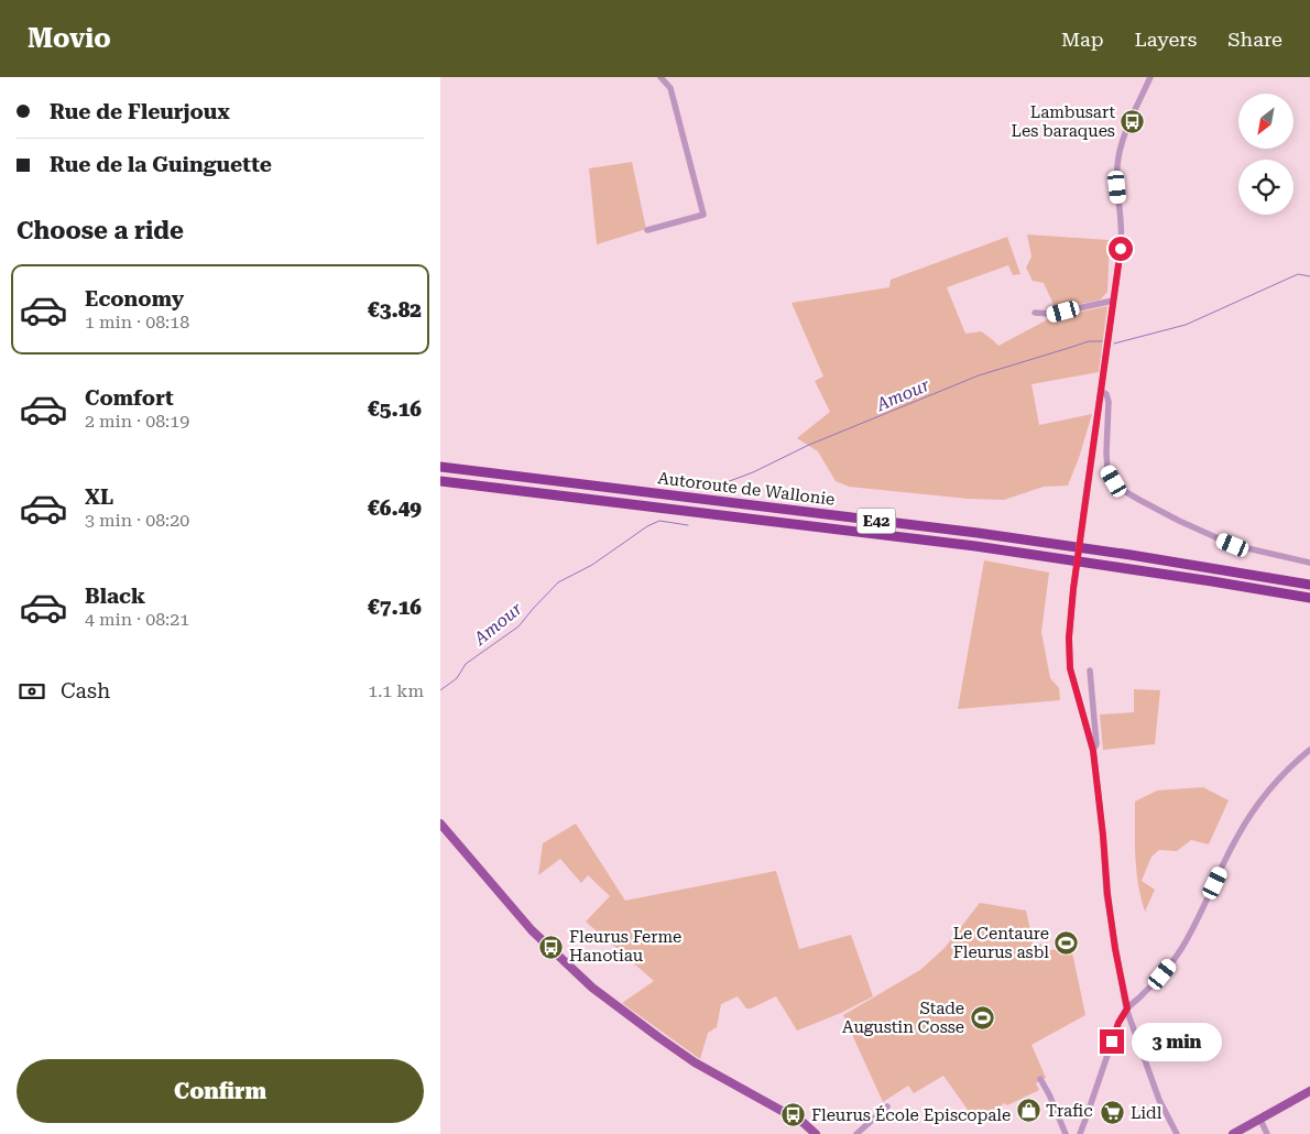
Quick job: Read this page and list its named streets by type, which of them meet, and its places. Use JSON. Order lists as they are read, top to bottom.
{
  "streets": {
    "highway": ["Autoroute de Wallonie", "E42"]
  },
  "water": ["Amour"],
  "places": {
    "bus stop": ["Lambusart Les baraques", "Fleurus Ferme Hanotiau", "Fleurus École Episcopale"],
    "sports": ["Le Centaure Fleurus asbl", "Stade Augustin Cosse"],
    "shop": ["Trafic"],
    "supermarket": ["Lidl"]
  },
  "north": "bottom left",
  "page": {
    "header": "Movio",
    "nav": ["Map", "Layers", "Share"],
    "banner": ["Rue de Fleurjoux", "Rue de la Guinguette"],
    "heading": "Choose a ride",
    "list": [
      {
        "name": "Economy",
        "note": "1 min · 08:18",
        "value": "€3.82"
      },
      {
        "name": "Comfort",
        "note": "2 min · 08:19",
        "value": "€5.16"
      },
      {
        "name": "XL",
        "note": "3 min · 08:20",
        "value": "€6.49"
      },
      {
        "name": "Black",
        "note": "4 min · 08:21",
        "value": "€7.16"
      }
    ],
    "pay": ["Cash", "1.1 km"],
    "bubble": "3 min",
    "buttons": "Confirm"
  }
}
